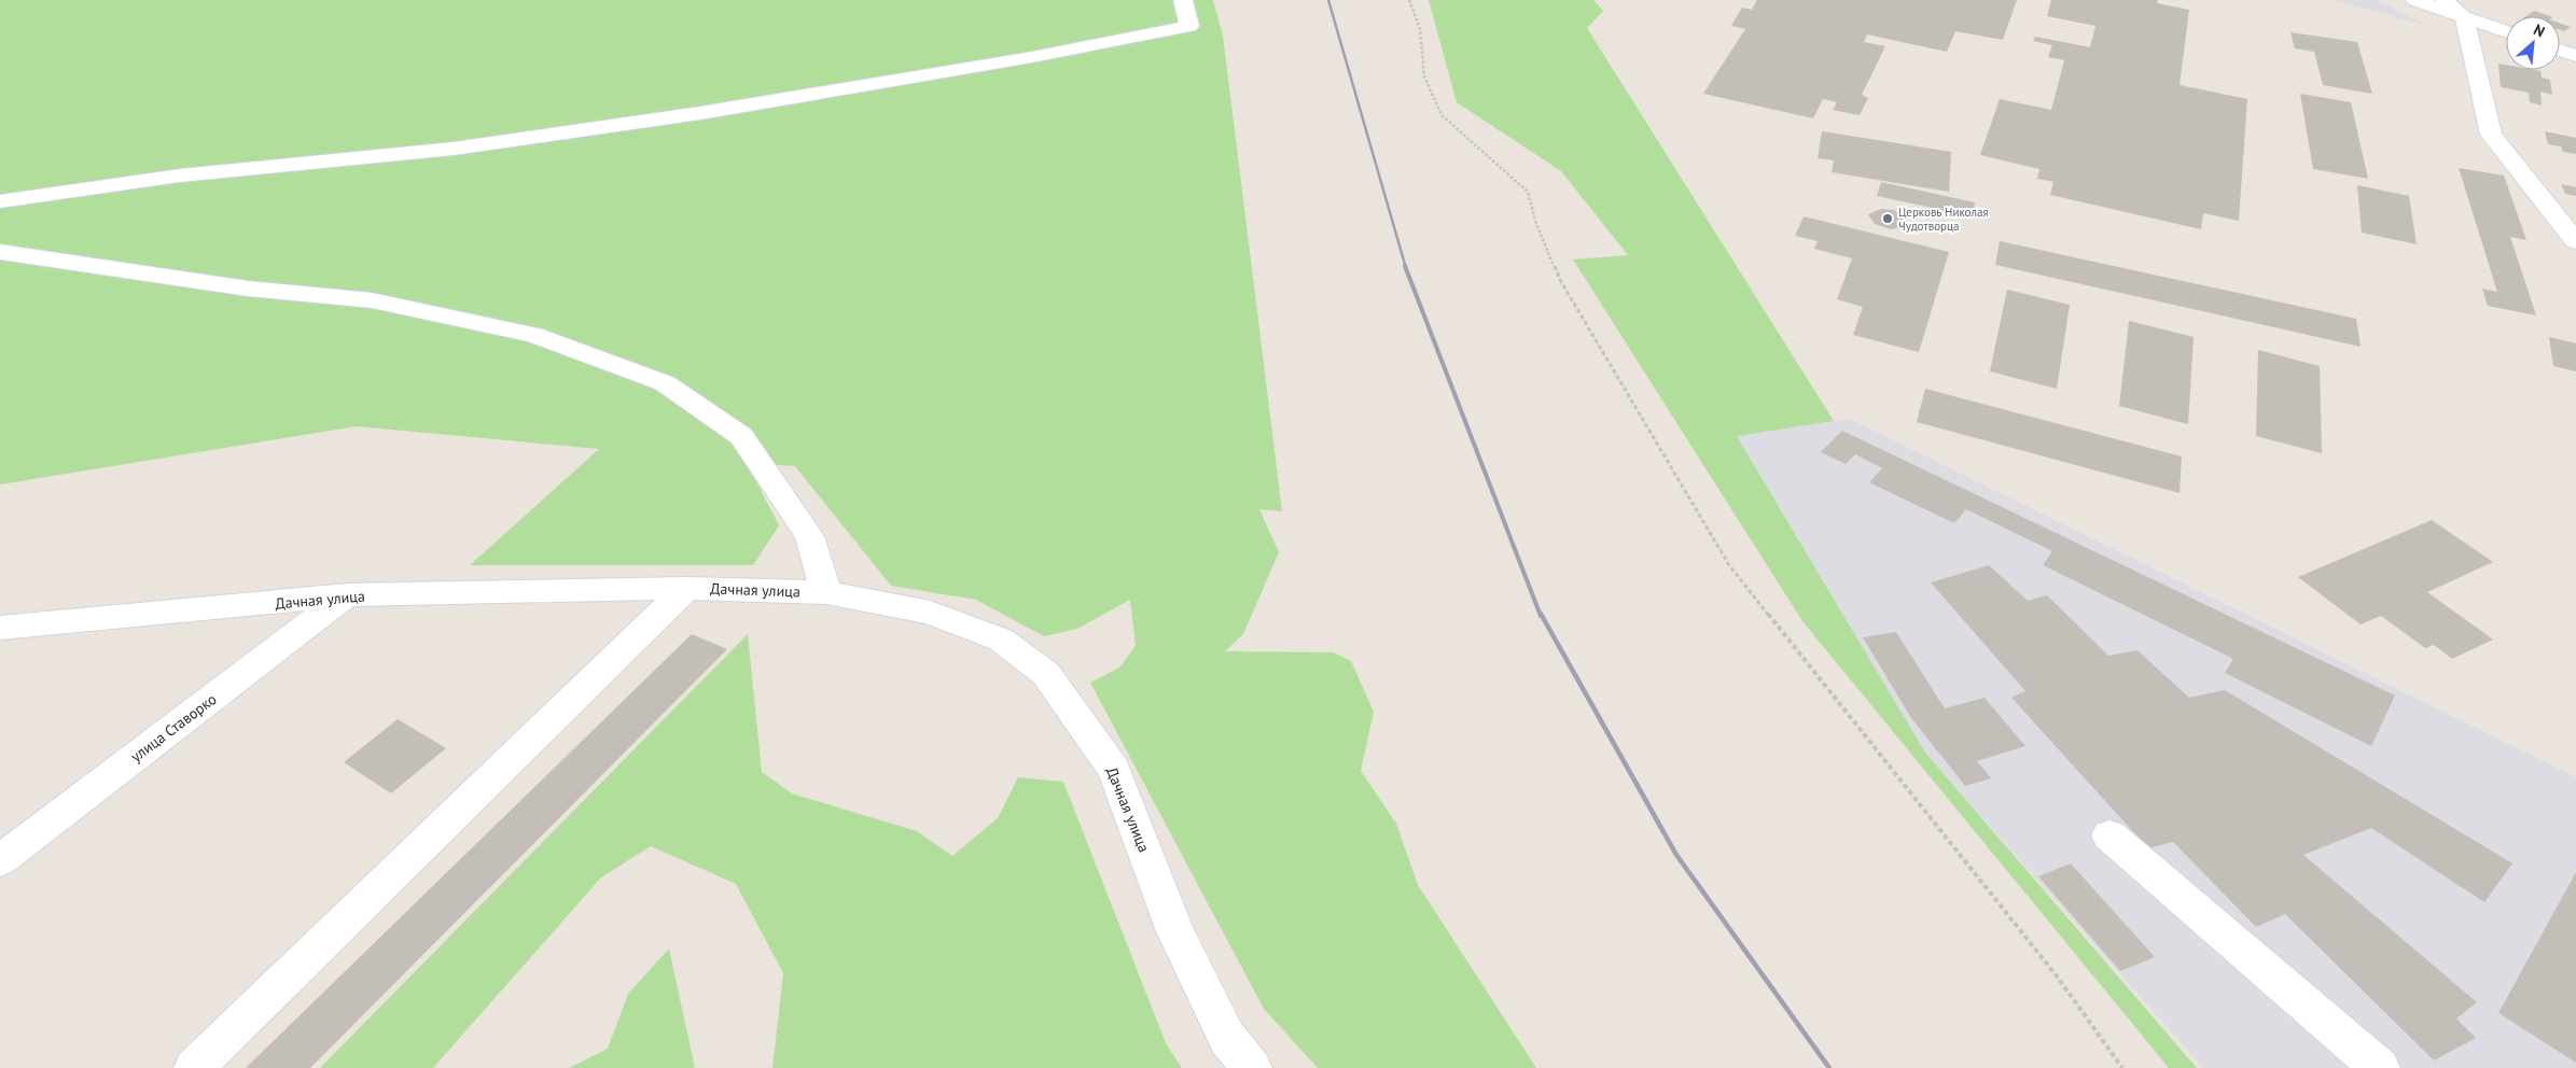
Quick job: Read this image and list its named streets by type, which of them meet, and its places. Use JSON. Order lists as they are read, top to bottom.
{
  "streets": {
    "street": ["Дачная улица", "улица Ставорко"]
  },
  "crossings": [
    ["Дачная улица", "улица Ставорко"]
  ],
  "places": ["Церковь Николая Чудотворца"],
  "north": "top right"
}
